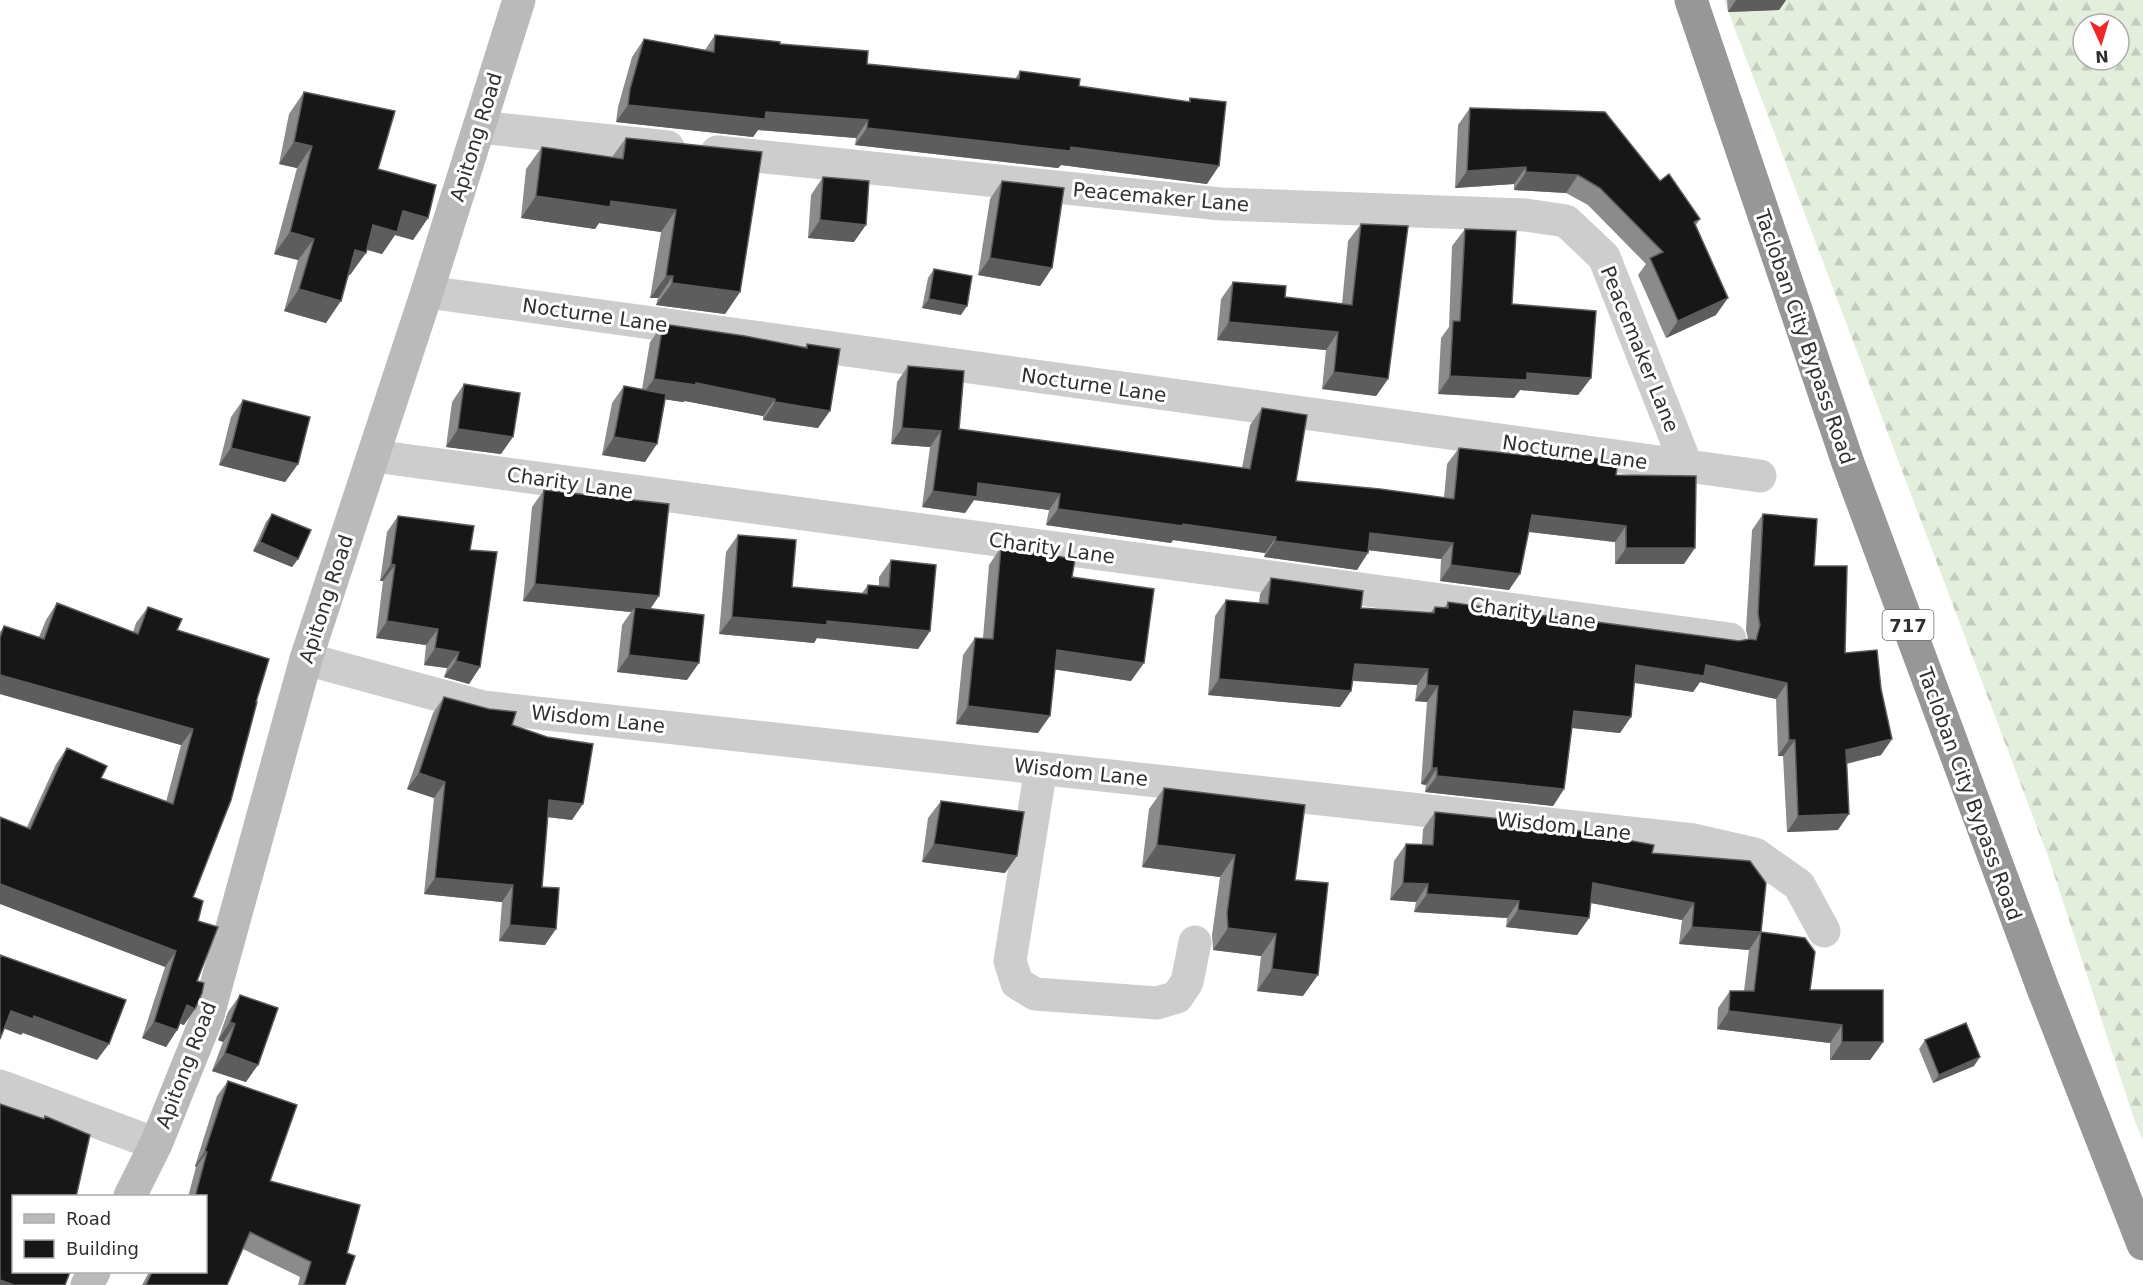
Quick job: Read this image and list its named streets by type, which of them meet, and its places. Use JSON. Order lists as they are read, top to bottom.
{
  "streets": {
    "highway": ["Tacloban City Bypass Road", "717"],
    "street": [
      "Apitong Road",
      "Peacemaker Lane",
      "Nocturne Lane",
      "Charity Lane",
      "Wisdom Lane"
    ]
  },
  "crossings": [
    ["Apitong Road", "Peacemaker Lane"],
    ["Apitong Road", "Nocturne Lane"],
    ["Apitong Road", "Charity Lane"],
    ["Apitong Road", "Wisdom Lane"],
    ["Peacemaker Lane", "Nocturne Lane"]
  ],
  "legend": ["Road", "Building"],
  "north": "bottom"
}
